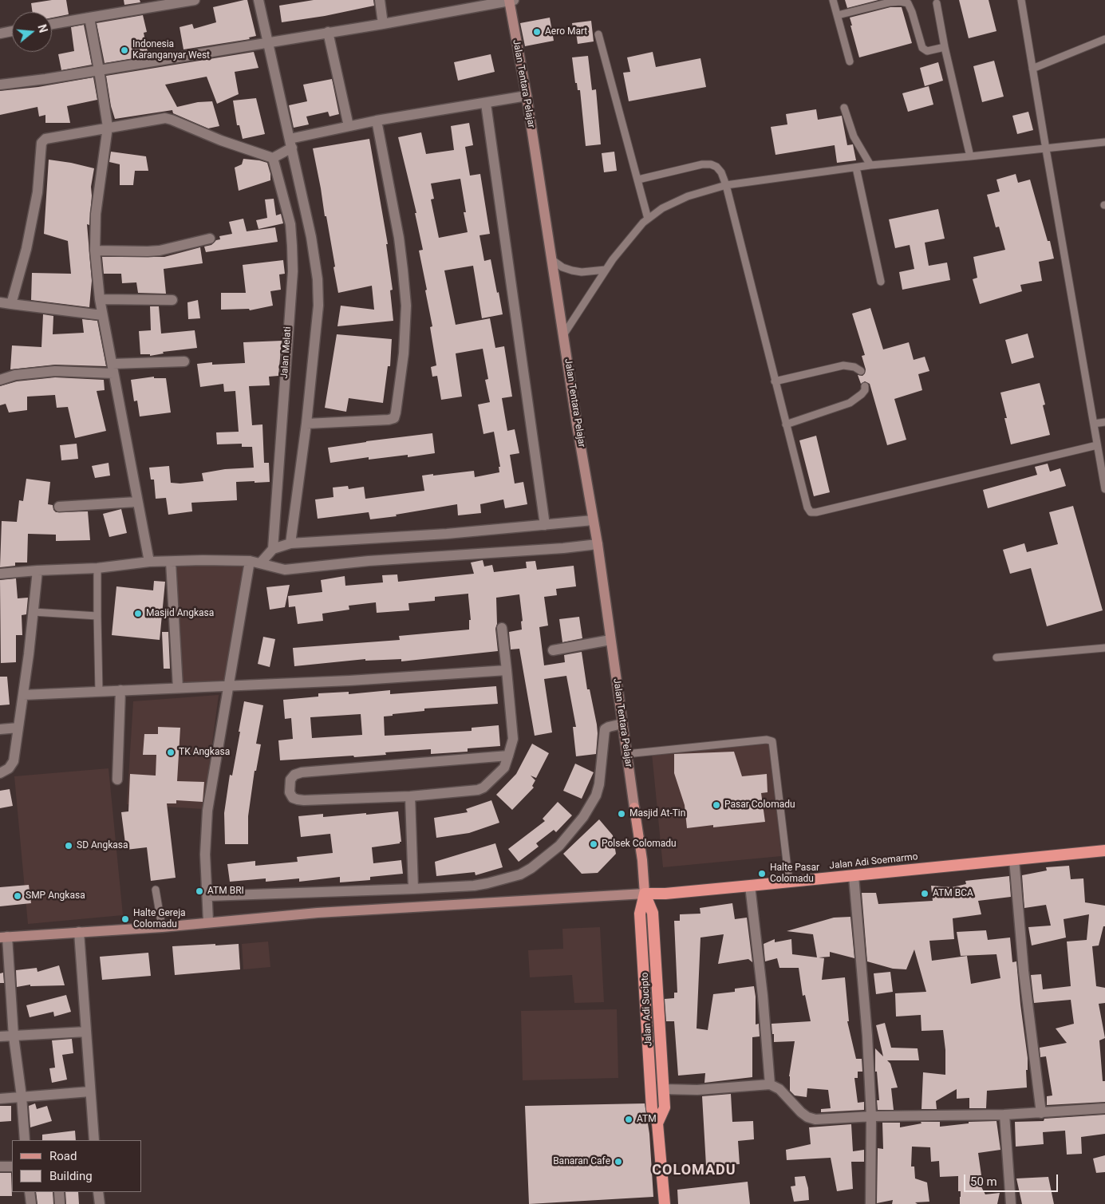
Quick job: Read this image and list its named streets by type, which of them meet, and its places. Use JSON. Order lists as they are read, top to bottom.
{
  "streets": {
    "highway": ["Jalan Adi Soemarmo", "Jalan Adi Sucipto"],
    "main road": ["Jalan Tentara Pelajar"],
    "street": ["Jalan Melati"]
  },
  "crossings": [
    ["Jalan Tentara Pelajar", "Jalan Adi Sucipto"],
    ["Jalan Adi Soemarmo", "Jalan Adi Sucipto"]
  ],
  "districts": ["COLOMADU"],
  "places": [
    "Aero Mart",
    "Indonesia Karanganyar West",
    "Masjid Angkasa",
    "TK Angkasa",
    "Pasar Colomadu",
    "Masjid At-Tin",
    "Polsek Colomadu",
    "SD Angkasa",
    "Halte Pasar Colomadu",
    "ATM BRI",
    "ATM BCA",
    "SMP Angkasa",
    "Halte Gereja Colomadu",
    "ATM",
    "Banaran Cafe"
  ],
  "legend": ["Road", "Building"],
  "scale_bar": "50 m",
  "north": "right"
}
